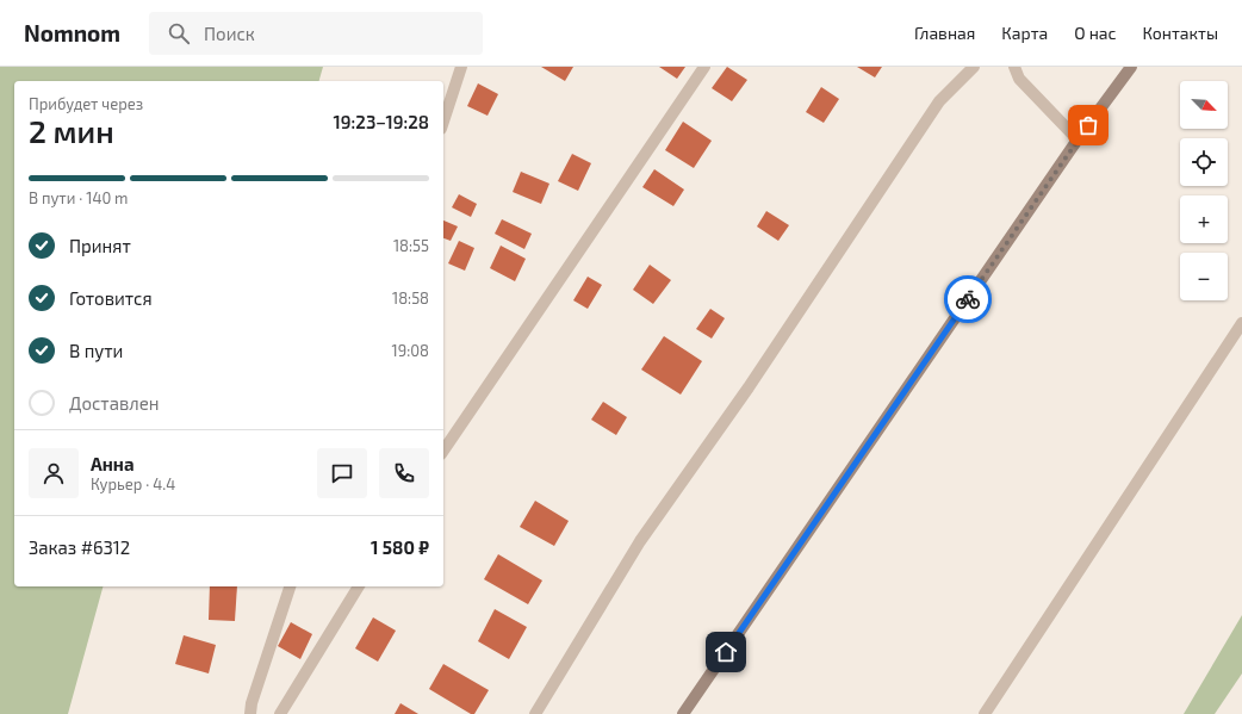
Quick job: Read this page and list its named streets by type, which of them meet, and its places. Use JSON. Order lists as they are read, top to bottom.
{
  "north": "bottom right",
  "page": {
    "header": "Nomnom",
    "search": "Поиск",
    "nav": [
      "Главная",
      "Карта",
      "О нас",
      "Контакты"
    ],
    "map_buttons": ["+", "−"],
    "heading": ["2 мин", "Прибудет через", "19:23–19:28"],
    "panel": [
      "Анна",
      "Курьер · 4.4",
      "Заказ #6312",
      "1 580 ₽"
    ],
    "bar": "В пути · 140 m",
    "list": [
      ["Принят", "18:55"],
      ["Готовится", "18:58"],
      ["В пути", "19:08"],
      "Доставлен"
    ]
  }
}
